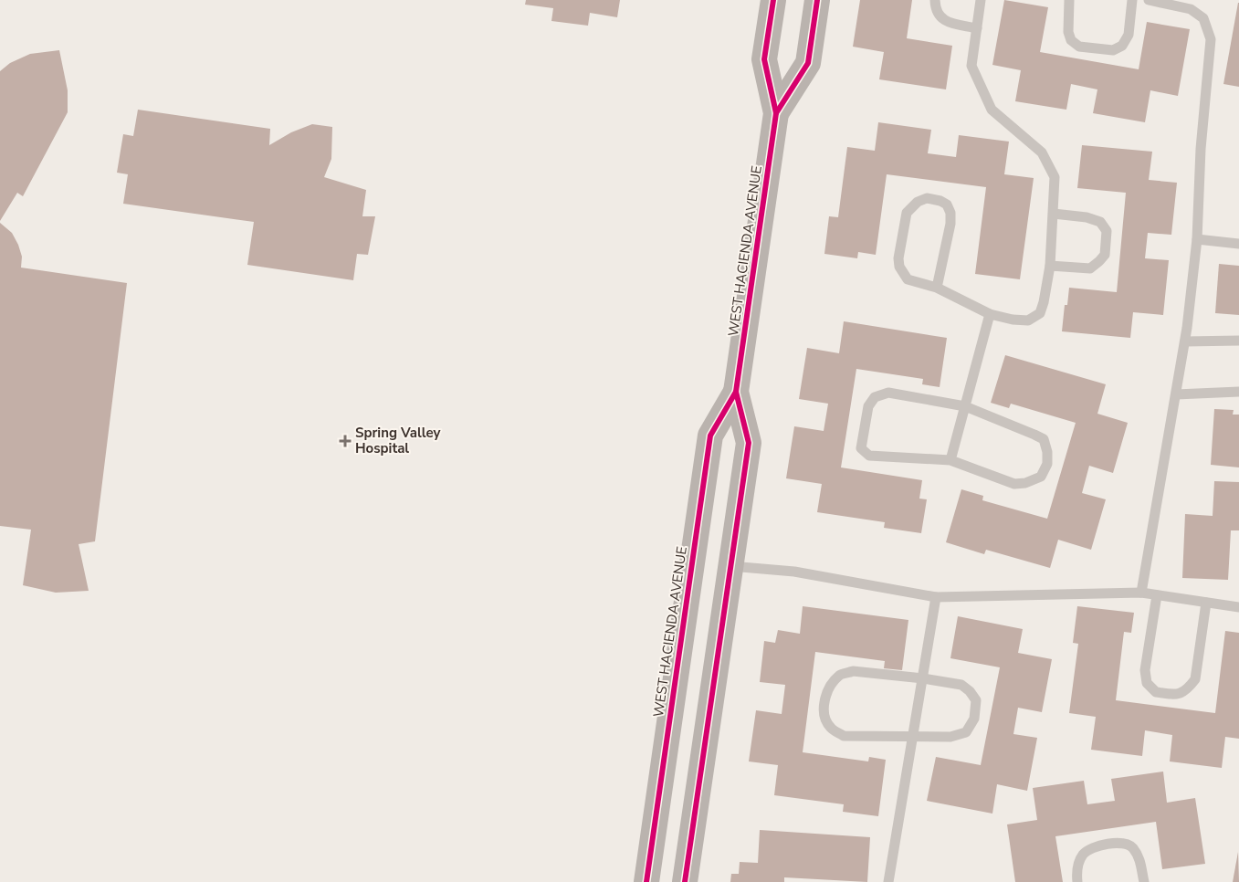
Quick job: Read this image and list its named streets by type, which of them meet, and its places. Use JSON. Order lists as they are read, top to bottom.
{
  "streets": {
    "main road": ["WEST HACIENDA AVENUE"]
  },
  "places": {
    "health": ["Spring Valley Hospital"]
  }
}
